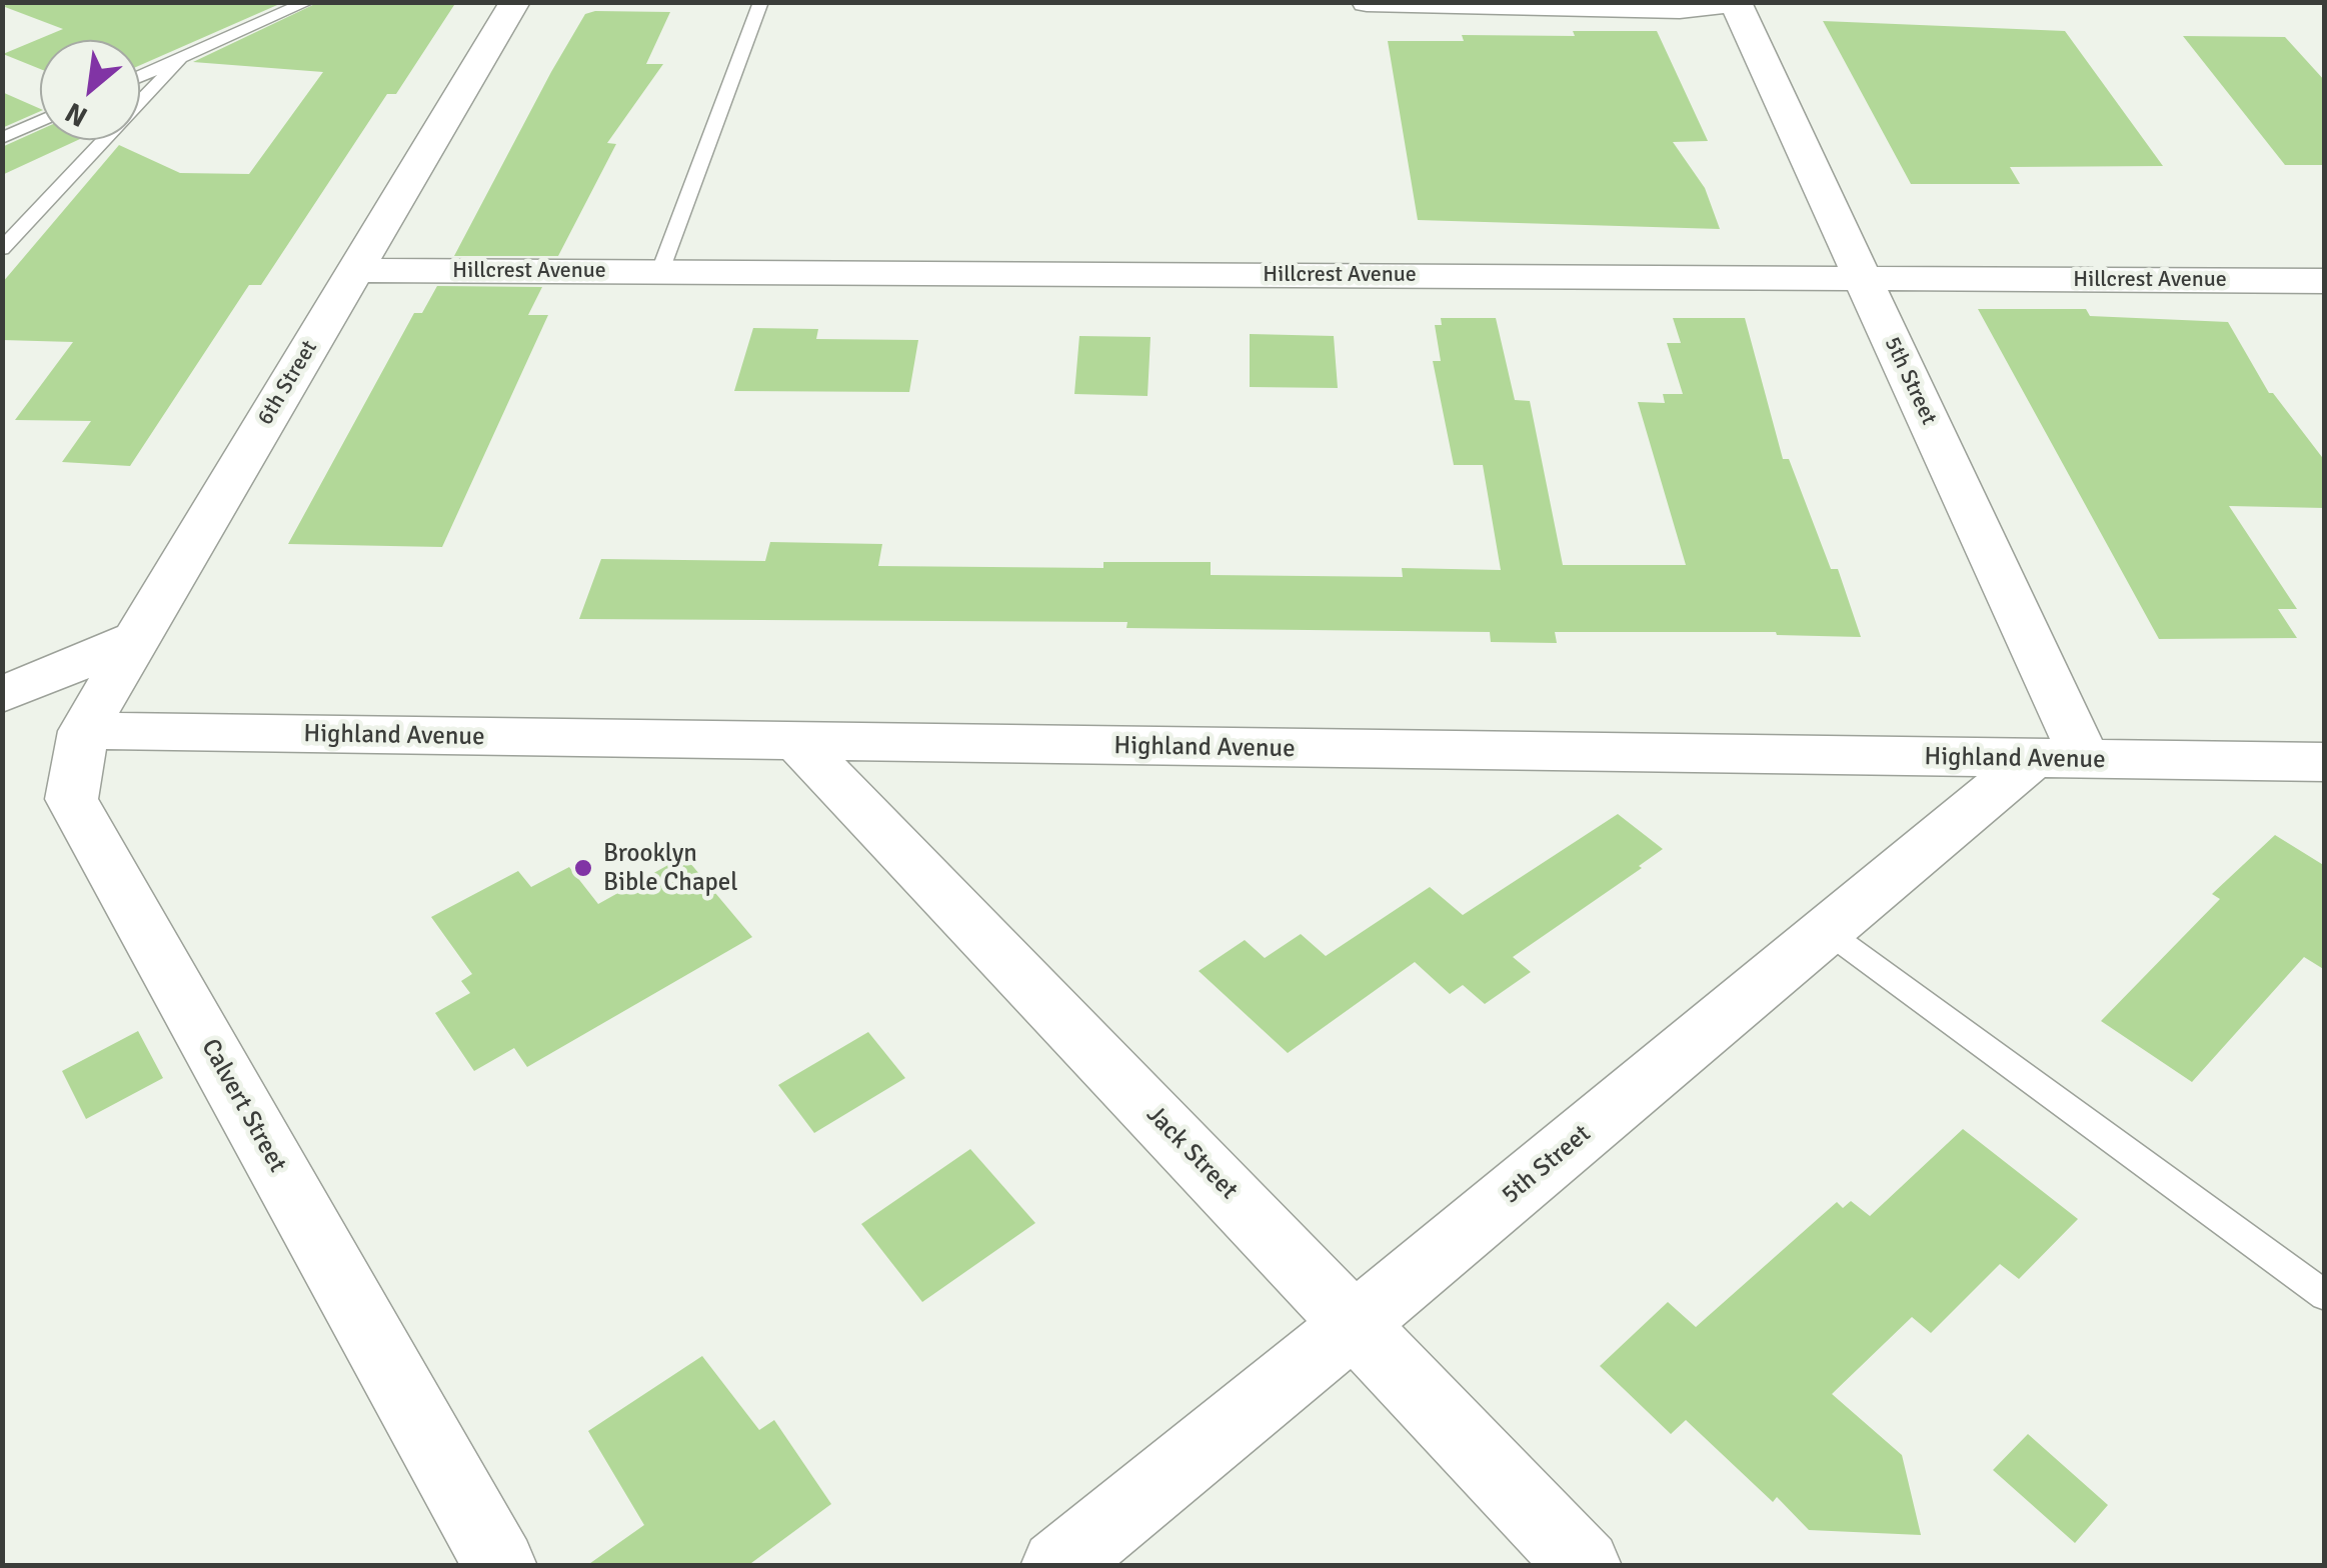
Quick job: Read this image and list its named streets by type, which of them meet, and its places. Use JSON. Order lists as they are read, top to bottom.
{
  "streets": {
    "street": [
      "Hillcrest Avenue",
      "5th Street",
      "6th Street",
      "Highland Avenue",
      "Calvert Street",
      "Jack Street"
    ]
  },
  "crossings": [
    ["Hillcrest Avenue", "5th Street"],
    ["Hillcrest Avenue", "6th Street"],
    ["5th Street", "Highland Avenue"],
    ["5th Street", "Jack Street"],
    ["6th Street", "Calvert Street"],
    ["Highland Avenue", "Calvert Street"],
    ["Highland Avenue", "Jack Street"]
  ],
  "places": ["Brooklyn Bible Chapel"],
  "north": "bottom left"
}
